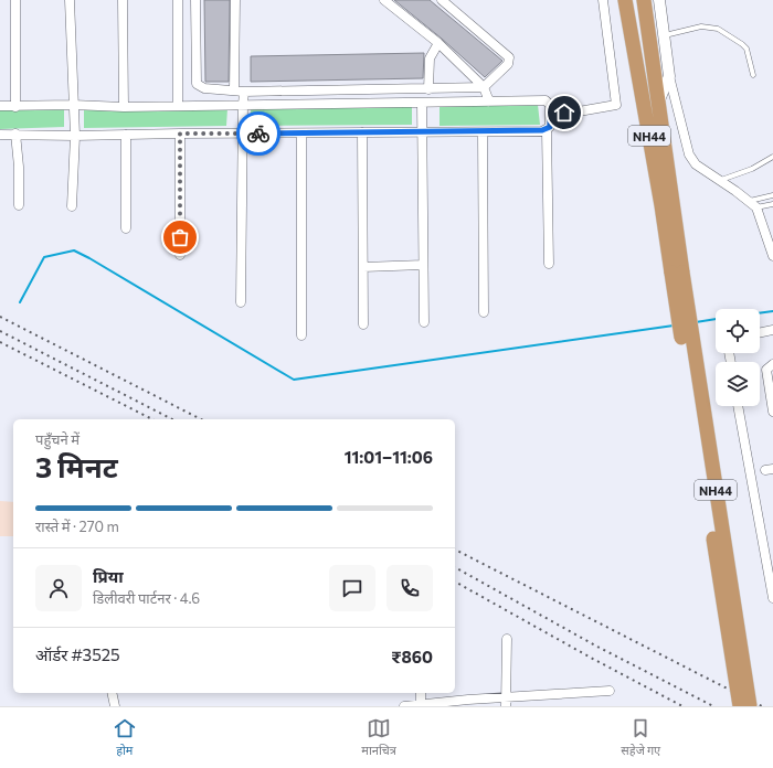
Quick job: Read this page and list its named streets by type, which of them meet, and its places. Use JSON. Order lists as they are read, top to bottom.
{
  "streets": {
    "highway": ["NH44"]
  },
  "page": {
    "heading": ["3 मिनट", "पहुँचने में", "11:01–11:06"],
    "panel": [
      "प्रिया",
      "डिलीवरी पार्टनर · 4.6",
      "ऑर्डर #3525",
      "₹860"
    ],
    "bar": "रास्ते में · 270 m",
    "tabs": ["होम", "मानचित्र", "सहेजे गए"]
  }
}
